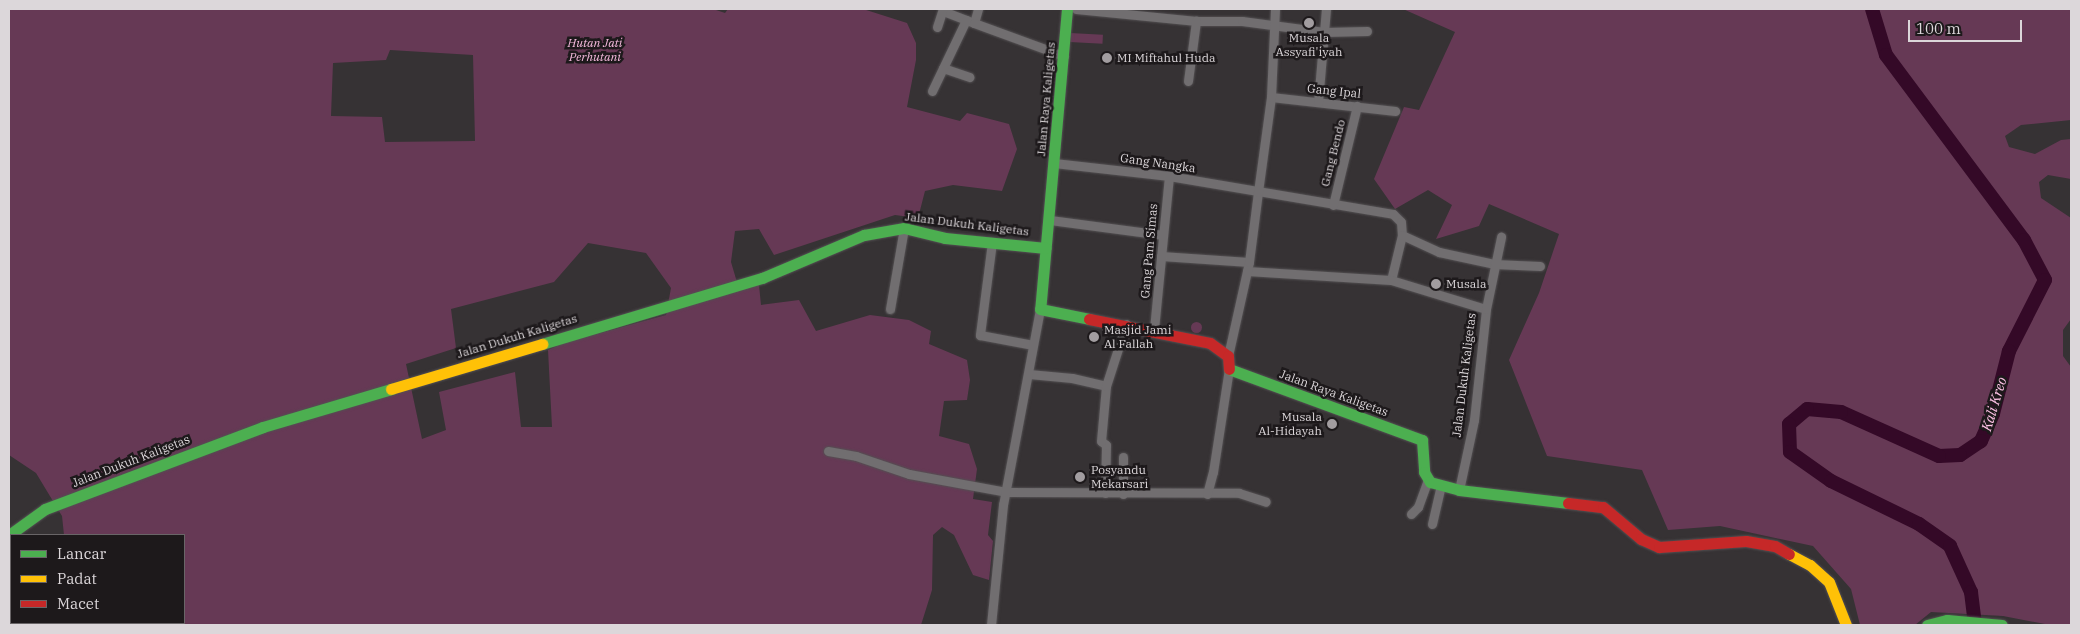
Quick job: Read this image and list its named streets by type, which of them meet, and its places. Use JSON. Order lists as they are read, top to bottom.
{
  "streets": {
    "main road": ["Jalan Raya Kaligetas", "Jalan Dukuh Kaligetas"],
    "street": [
      "Gang Ipal",
      "Gang Bendo",
      "Gang Nangka",
      "Gang Pam Simas"
    ]
  },
  "crossings": [
    ["Gang Ipal", "Gang Bendo"],
    ["Jalan Raya Kaligetas", "Gang Nangka"],
    ["Jalan Raya Kaligetas", "Jalan Dukuh Kaligetas"],
    ["Gang Nangka", "Gang Pam Simas"]
  ],
  "water": ["Kali Kreo"],
  "parks": ["Hutan Jati Perhutani"],
  "places": [
    "Musala Assyafi'iyah",
    "MI Miftahul Huda",
    "Musala",
    "Masjid Jami Al Fallah",
    "Musala Al-Hidayah",
    "Posyandu Mekarsari"
  ],
  "legend": ["Lancar", "Padat", "Macet"],
  "scale_bar": "100 m"
}
